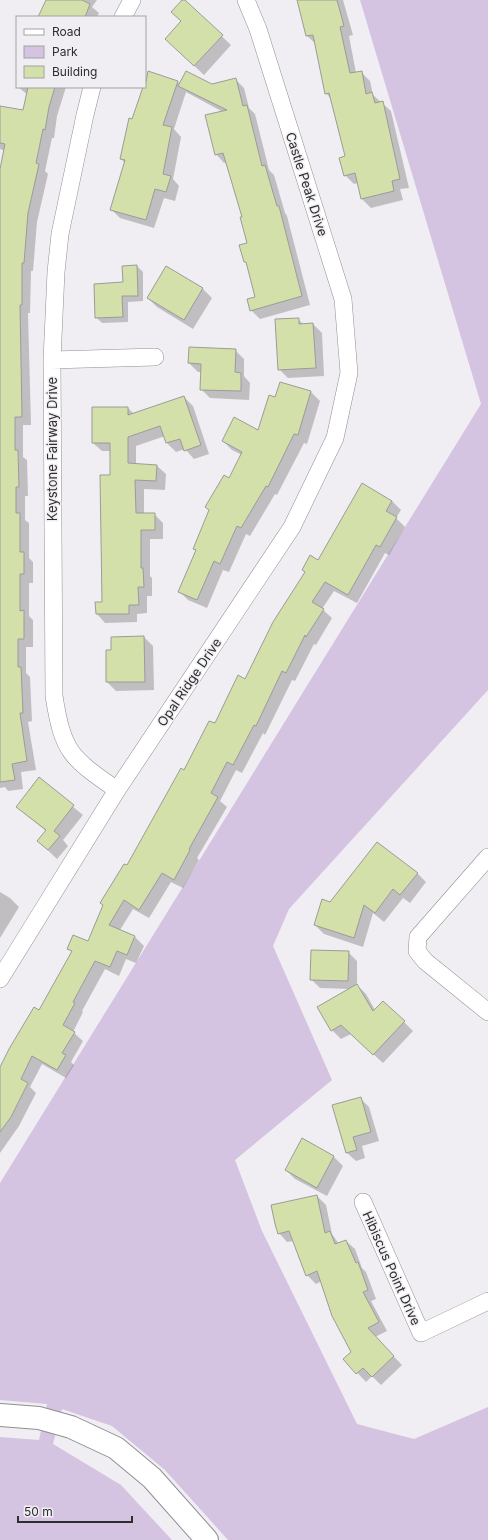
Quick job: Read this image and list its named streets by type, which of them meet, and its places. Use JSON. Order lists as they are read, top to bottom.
{
  "streets": {
    "street": [
      "Castle Peak Drive",
      "Keystone Fairway Drive",
      "Opal Ridge Drive",
      "Hibiscus Point Drive"
    ]
  },
  "crossings": [
    ["Castle Peak Drive", "Opal Ridge Drive"],
    ["Keystone Fairway Drive", "Opal Ridge Drive"]
  ],
  "legend": ["Road", "Park", "Building"],
  "scale_bar": "50 m"
}
